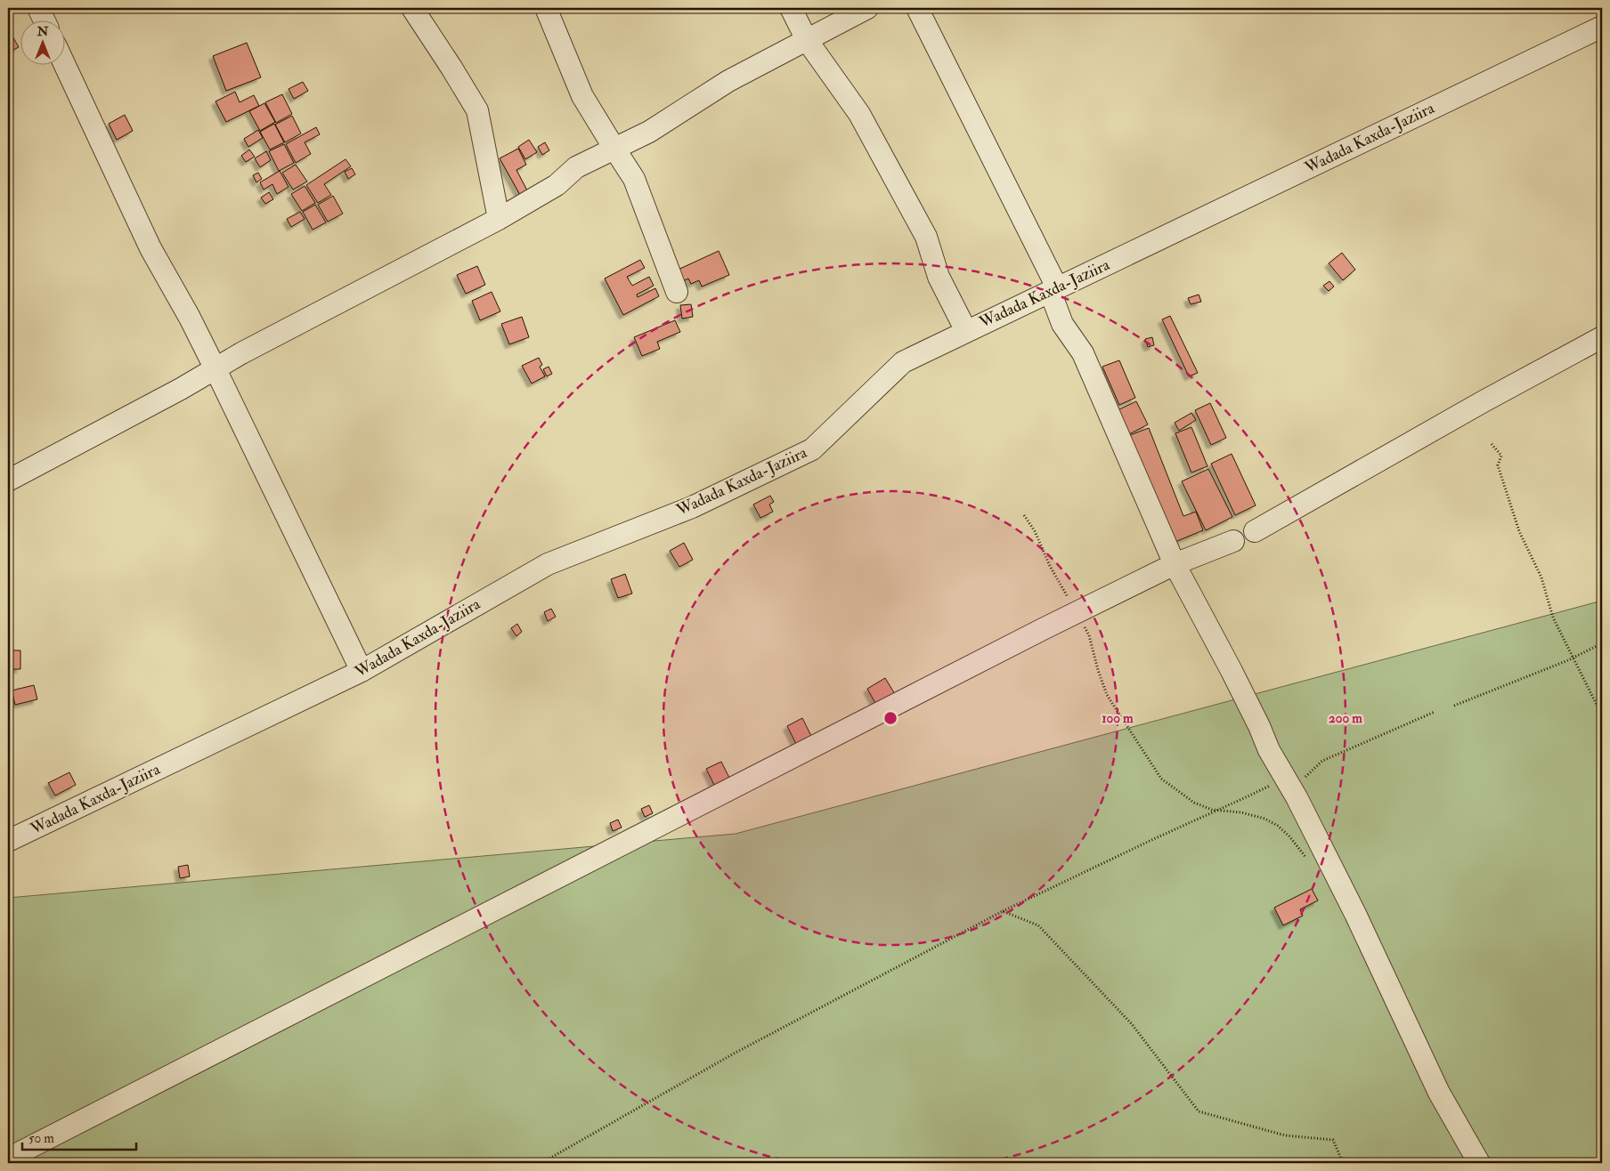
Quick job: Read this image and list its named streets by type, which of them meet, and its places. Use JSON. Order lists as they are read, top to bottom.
{
  "streets": {
    "street": ["Wadada Kaxda-Jaziira"]
  },
  "scale_bar": "50 m",
  "north": "top",
  "rings": ["100 m", "200 m"]
}
